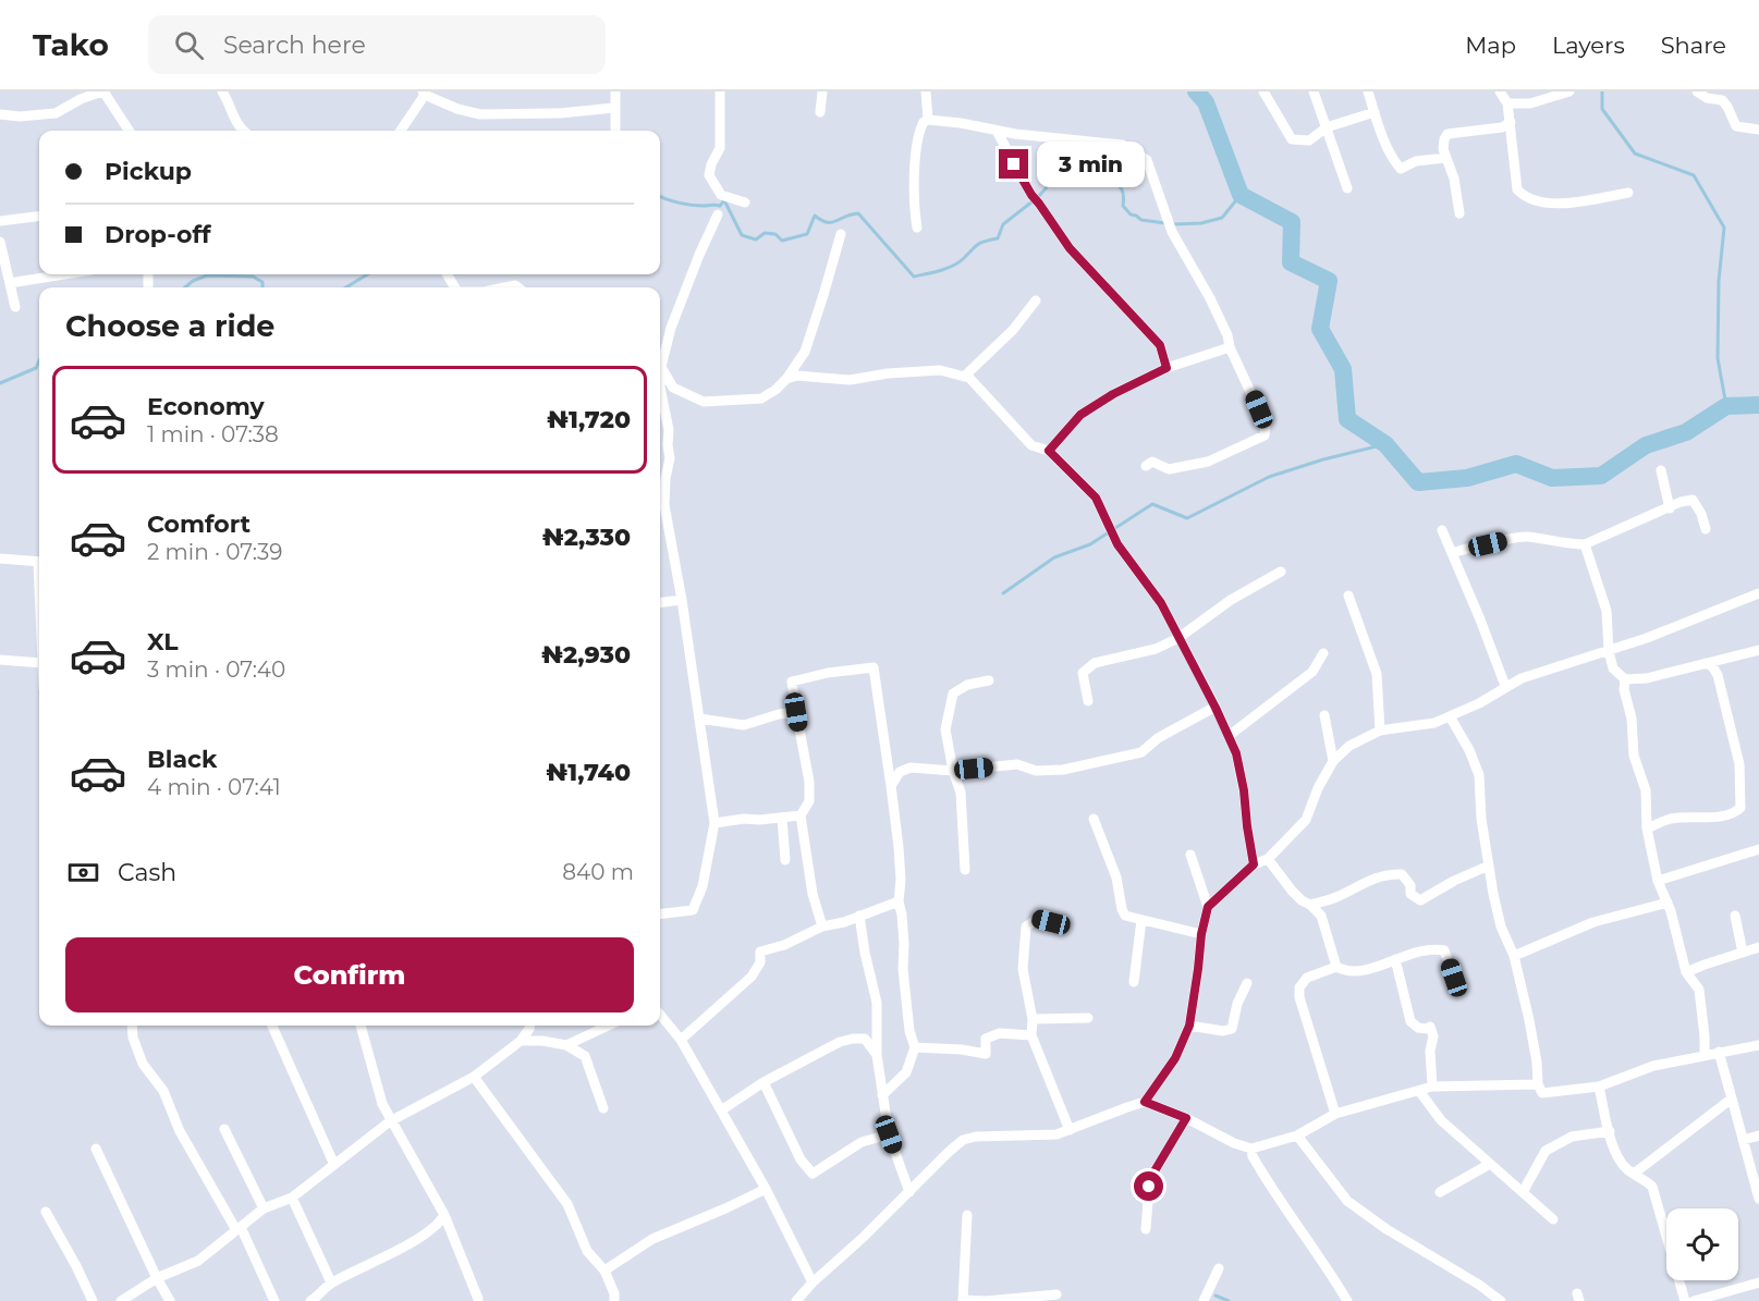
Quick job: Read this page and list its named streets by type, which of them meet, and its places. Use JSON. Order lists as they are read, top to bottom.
{
  "page": {
    "header": "Tako",
    "search": "Search here",
    "nav": ["Map", "Layers", "Share"],
    "banner": ["Pickup", "Drop-off"],
    "bubble": "3 min",
    "heading": "Choose a ride",
    "list": [
      {
        "name": "Economy",
        "note": "1 min · 07:38",
        "value": "₦1,720"
      },
      {
        "name": "Comfort",
        "note": "2 min · 07:39",
        "value": "₦2,330"
      },
      {
        "name": "XL",
        "note": "3 min · 07:40",
        "value": "₦2,930"
      },
      {
        "name": "Black",
        "note": "4 min · 07:41",
        "value": "₦1,740"
      }
    ],
    "pay": ["Cash", "840 m"],
    "buttons": "Confirm"
  }
}
